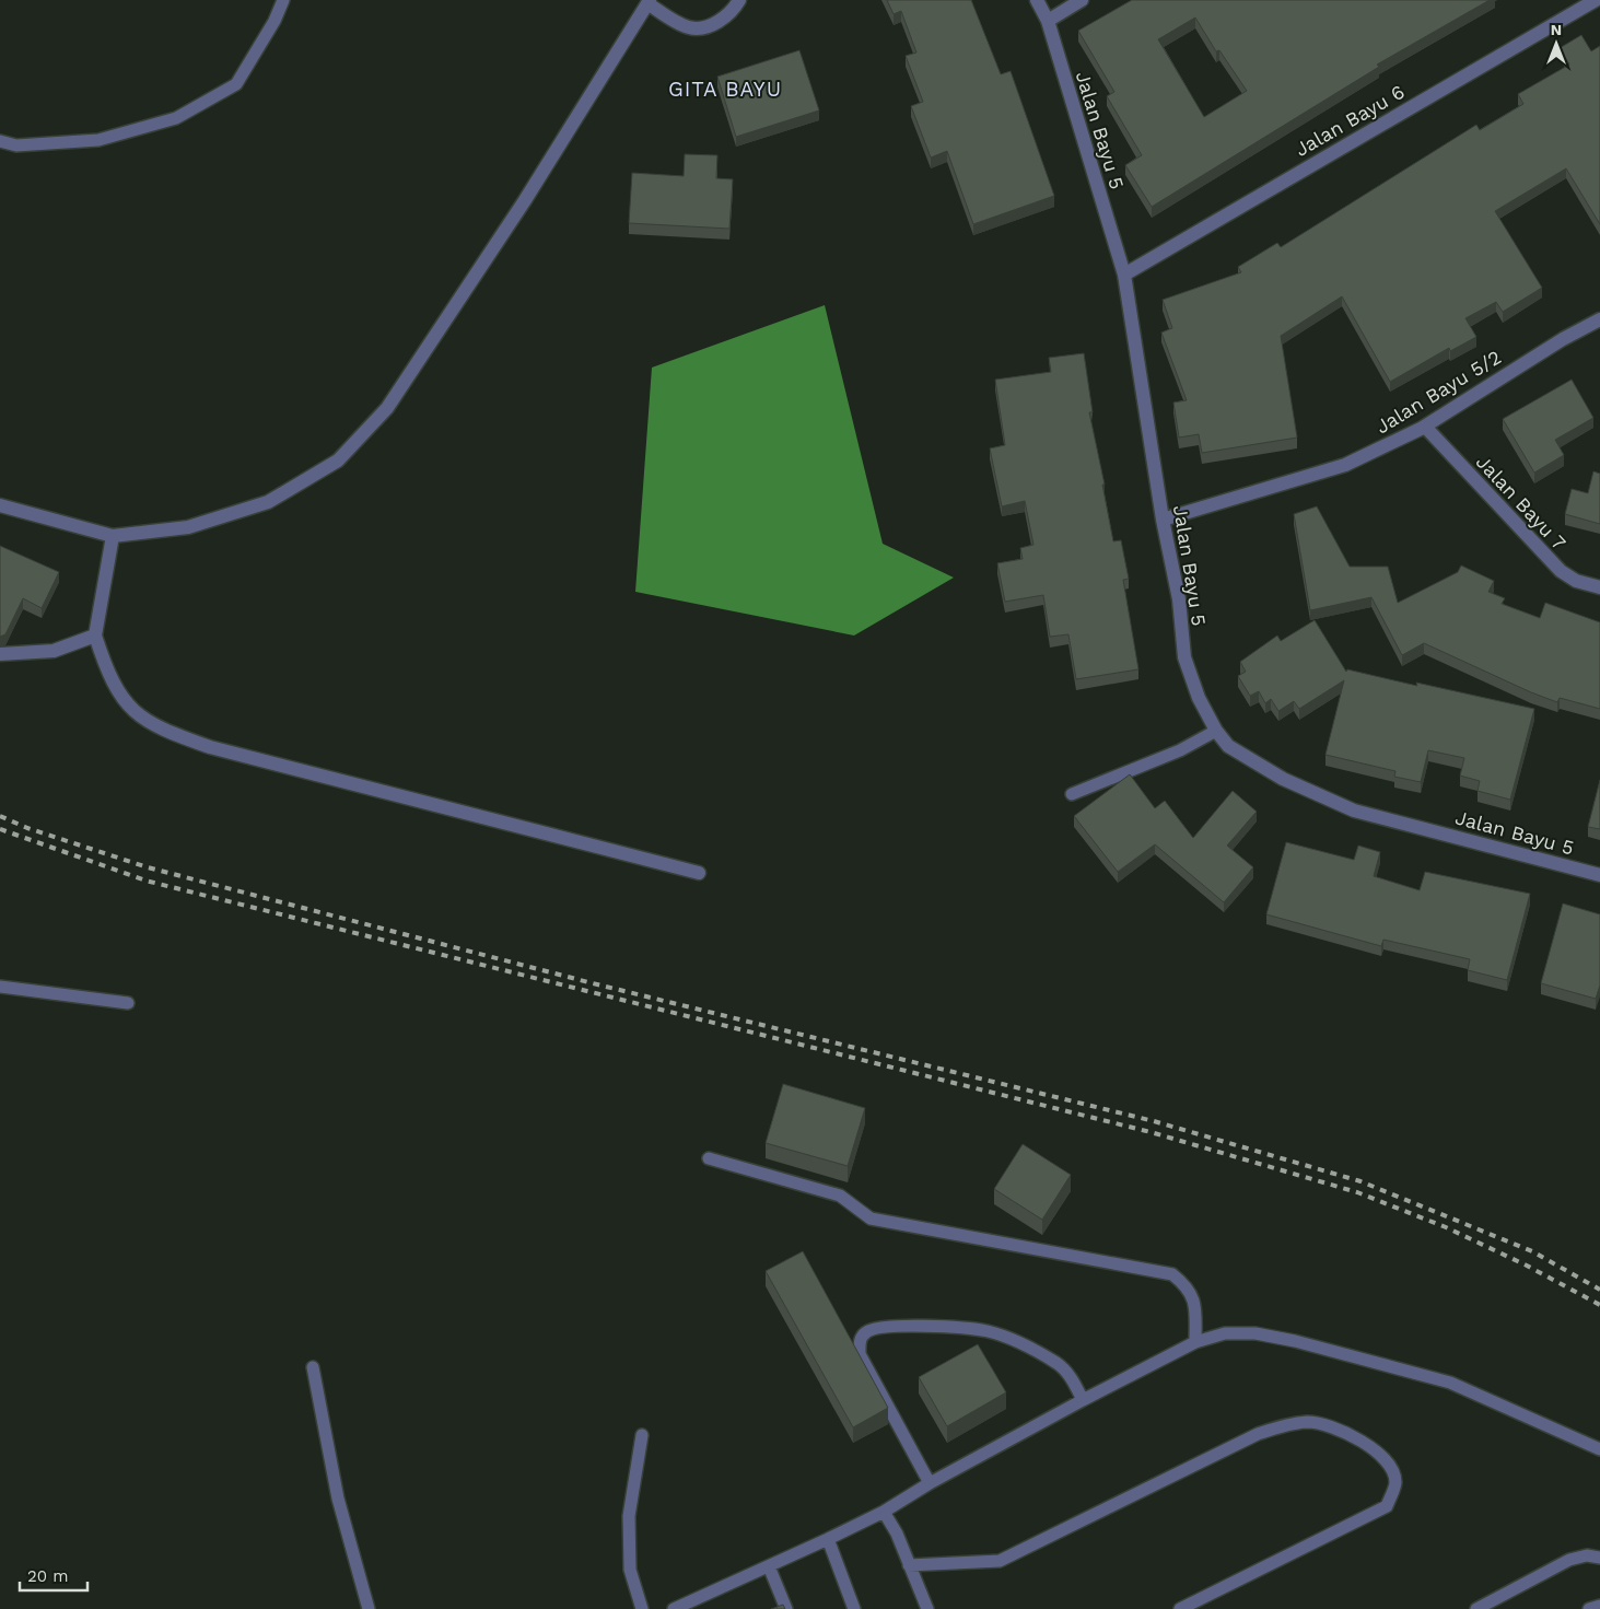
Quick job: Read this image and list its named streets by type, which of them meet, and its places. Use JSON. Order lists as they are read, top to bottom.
{
  "streets": {
    "street": [
      "Jalan Bayu 6",
      "Jalan Bayu 5",
      "Jalan Bayu 5/2",
      "Jalan Bayu 7"
    ]
  },
  "crossings": [
    ["Jalan Bayu 6", "Jalan Bayu 5"],
    ["Jalan Bayu 5", "Jalan Bayu 5/2"],
    ["Jalan Bayu 5/2", "Jalan Bayu 7"]
  ],
  "districts": ["GITA BAYU"],
  "scale_bar": "20 m",
  "north": "top"
}
